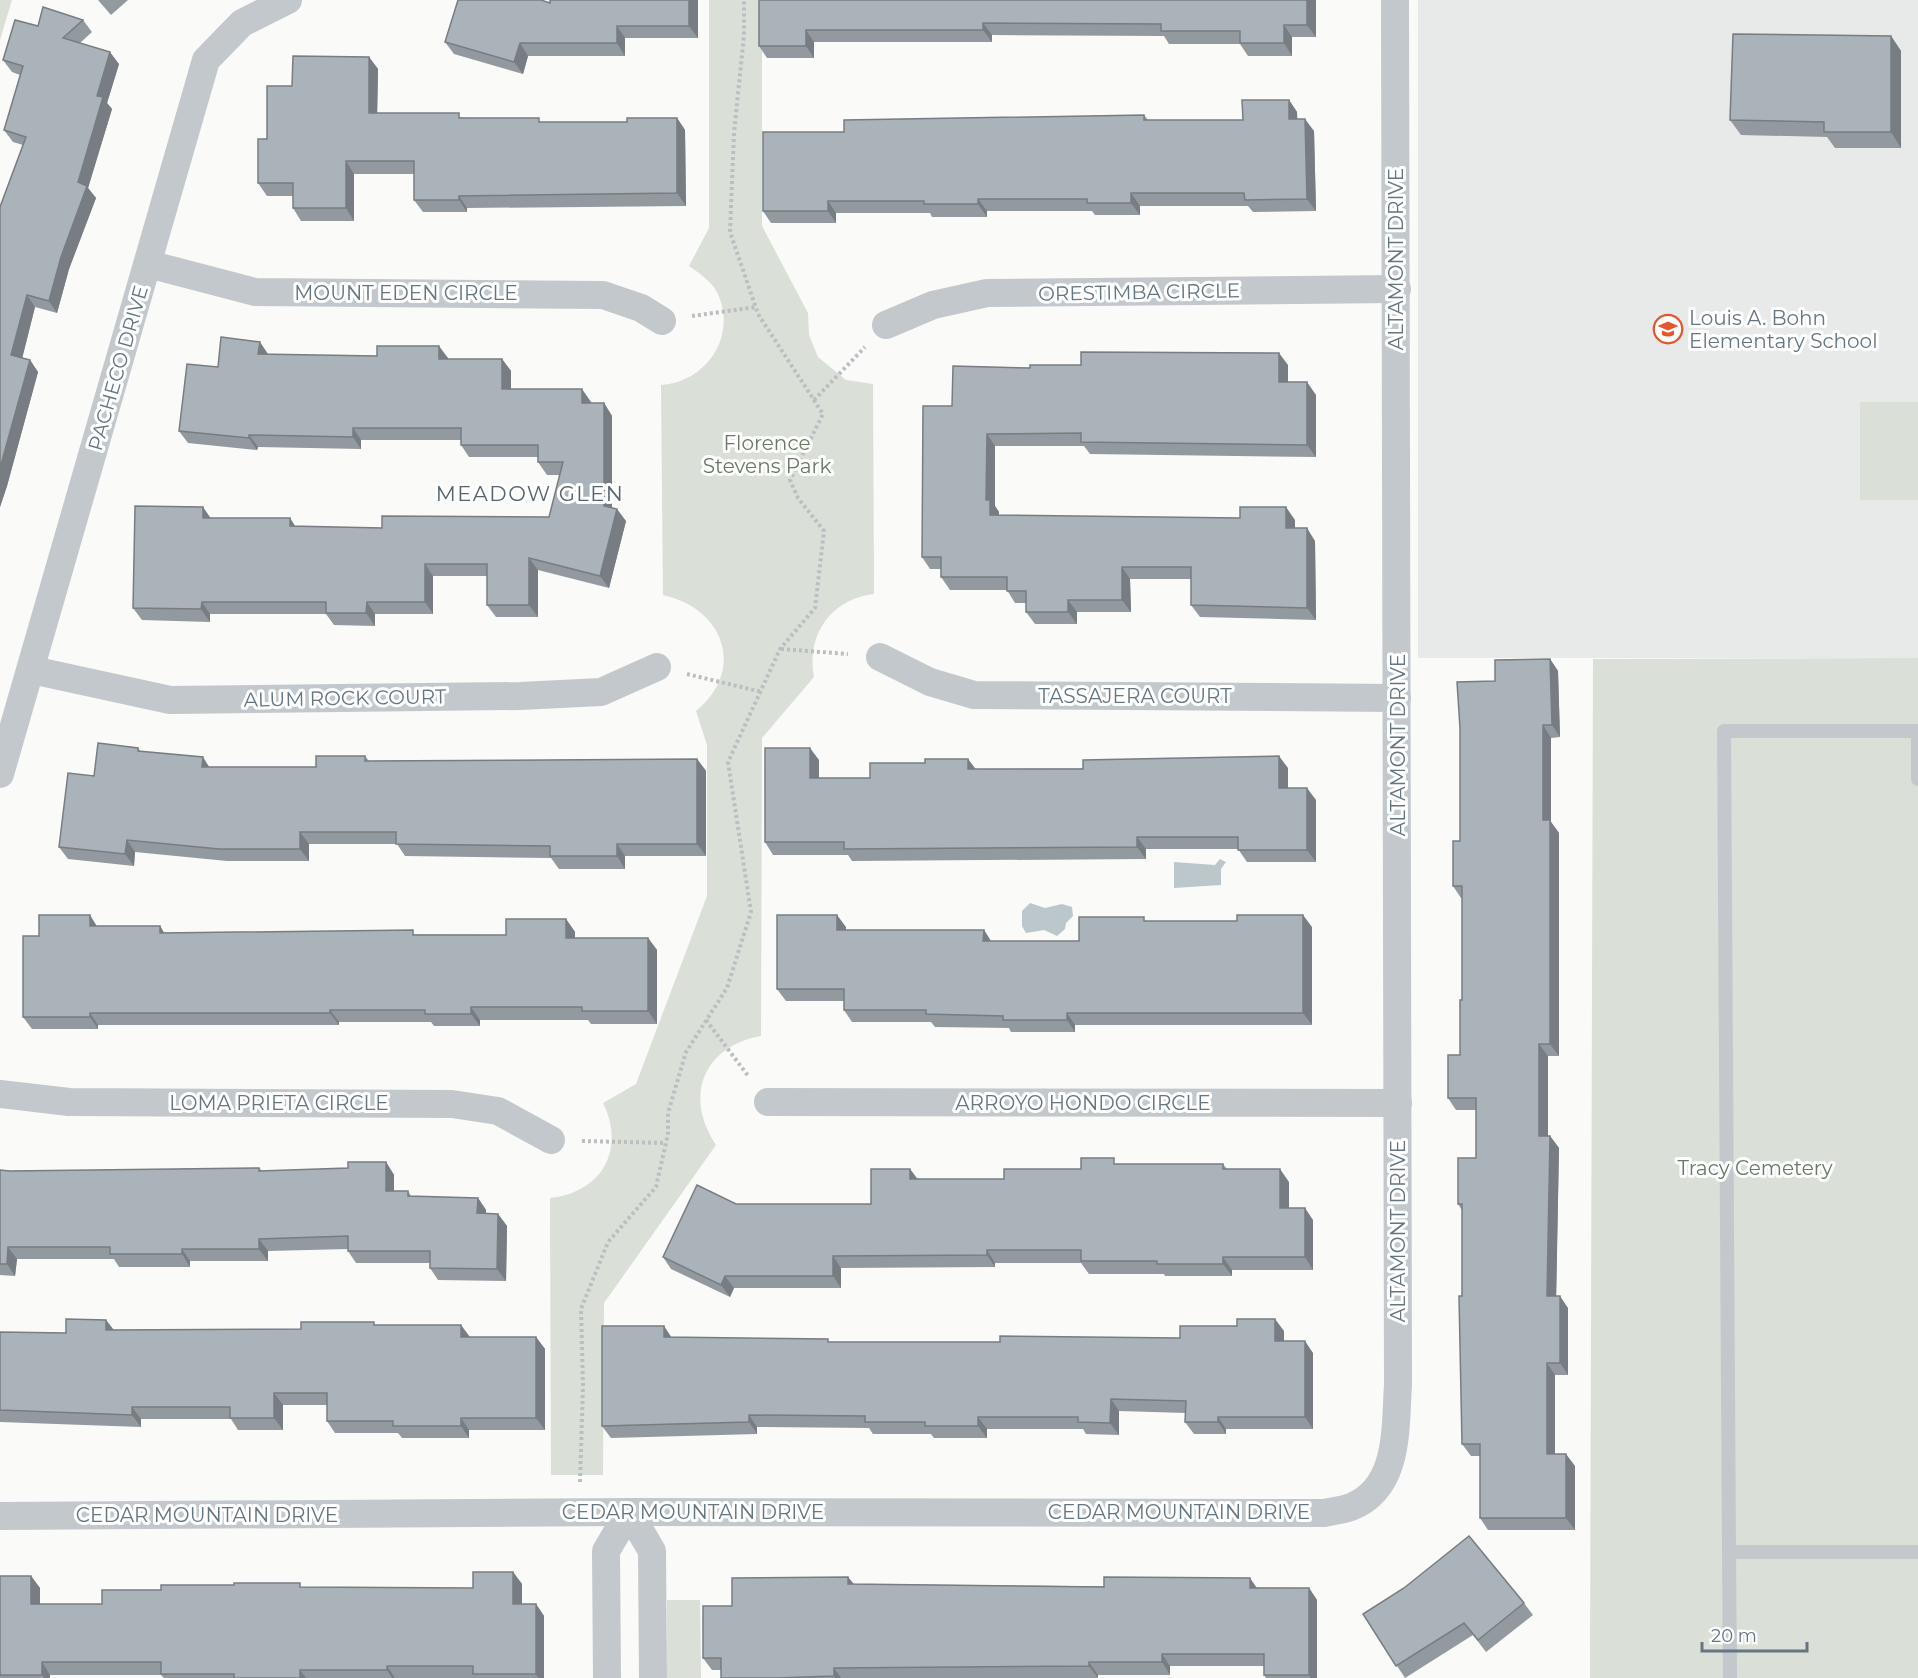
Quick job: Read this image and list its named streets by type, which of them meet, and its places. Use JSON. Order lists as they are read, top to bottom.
{
  "streets": {
    "street": [
      "ALTAMONT DRIVE",
      "ORESTIMBA CIRCLE",
      "MOUNT EDEN CIRCLE",
      "PACHECO DRIVE",
      "TASSAJERA COURT",
      "ALUM ROCK COURT",
      "LOMA PRIETA CIRCLE",
      "ARROYO HONDO CIRCLE",
      "CEDAR MOUNTAIN DRIVE"
    ]
  },
  "crossings": [
    ["ALTAMONT DRIVE", "ORESTIMBA CIRCLE"],
    ["ALTAMONT DRIVE", "TASSAJERA COURT"],
    ["ALTAMONT DRIVE", "ARROYO HONDO CIRCLE"],
    ["ALTAMONT DRIVE", "CEDAR MOUNTAIN DRIVE"],
    ["MOUNT EDEN CIRCLE", "PACHECO DRIVE"],
    ["PACHECO DRIVE", "ALUM ROCK COURT"]
  ],
  "districts": ["MEADOW GLEN"],
  "parks": ["Florence Stevens Park", "Tracy Cemetery"],
  "places": {
    "school or university": ["Louis A. Bohn Elementary School"]
  },
  "scale_bar": "20 m"
}
